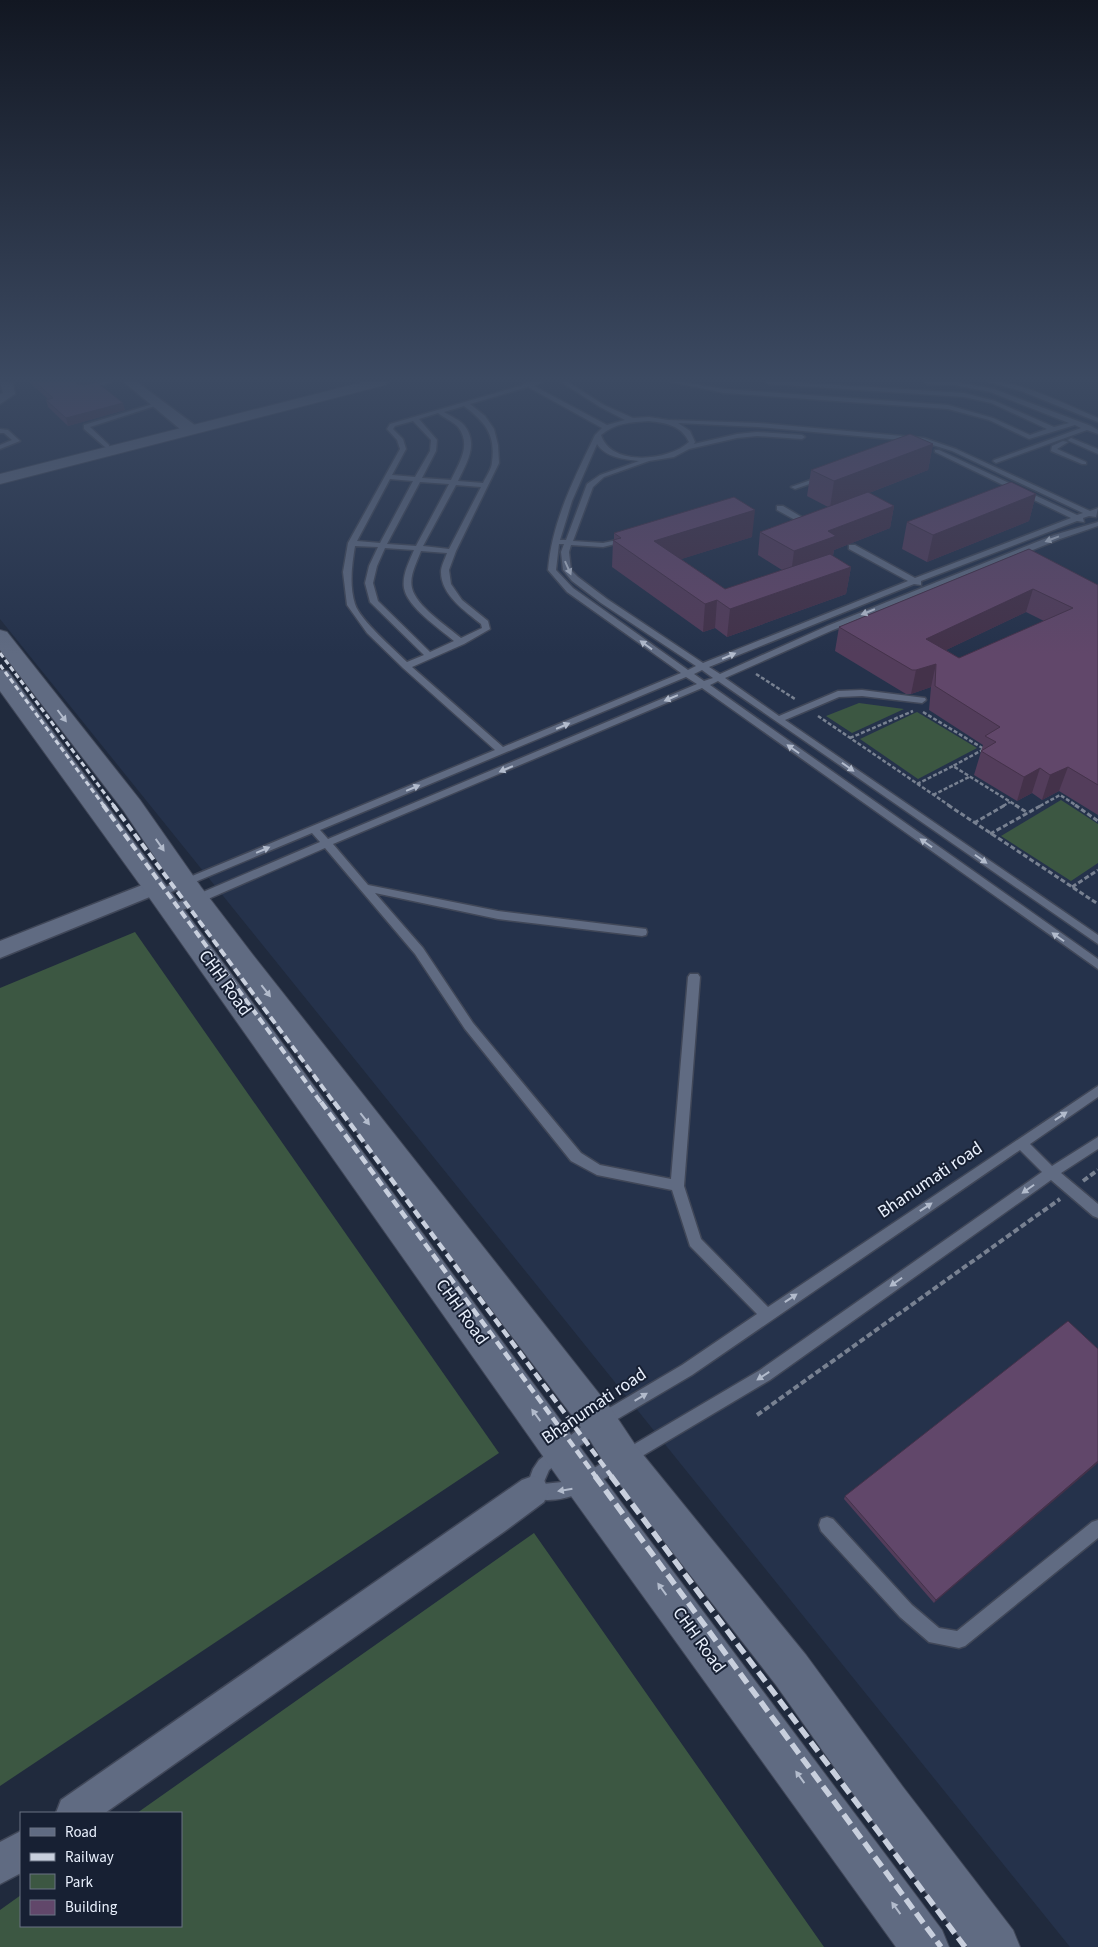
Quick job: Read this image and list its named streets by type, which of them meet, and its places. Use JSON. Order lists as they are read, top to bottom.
{
  "streets": {
    "street": ["CHH Road"],
    "lane": ["Bhanumati road"]
  },
  "crossings": [
    ["CHH Road", "Bhanumati road"]
  ],
  "legend": [
    "Road",
    "Railway",
    "Park",
    "Building"
  ]
}
